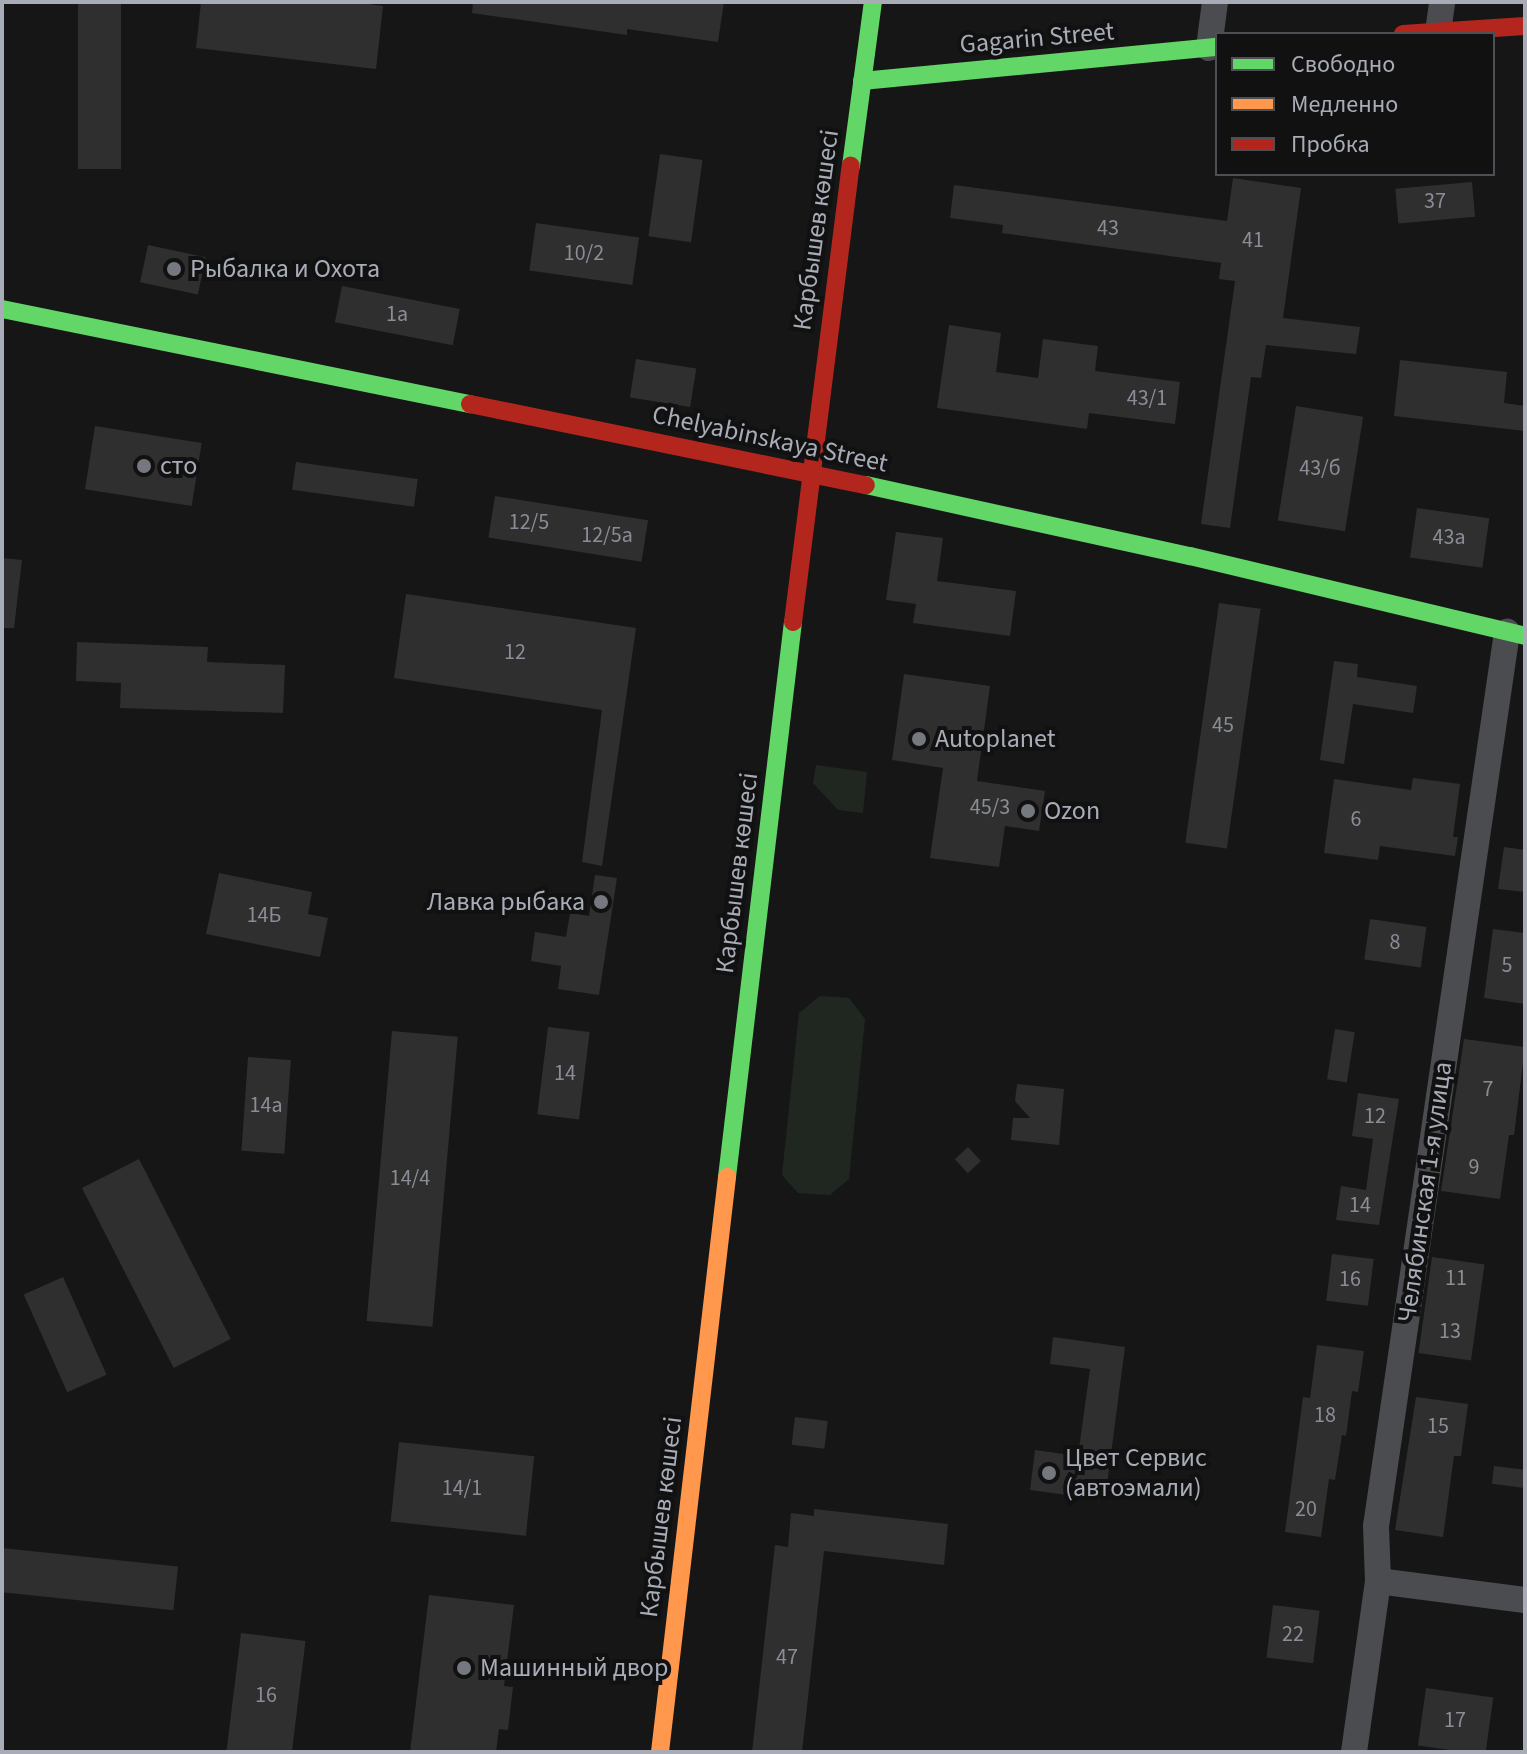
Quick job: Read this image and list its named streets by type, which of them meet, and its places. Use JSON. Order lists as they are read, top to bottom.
{
  "streets": {
    "street": [
      "Gagarin Street",
      "Карбышев көшесі",
      "Chelyabinskaya Street",
      "Челябинская 1-я улица"
    ]
  },
  "crossings": [
    ["Gagarin Street", "Карбышев көшесі"],
    ["Карбышев көшесі", "Chelyabinskaya Street"],
    ["Chelyabinskaya Street", "Челябинская 1-я улица"]
  ],
  "places": [
    "Рыбалка и Охота",
    "сто",
    "Autoplanet",
    "Ozon",
    "Лавка рыбака",
    "Цвет Сервис (автоэмали)",
    "Машинный двор"
  ],
  "house_numbers": [
    "37",
    "43",
    "41",
    "10/2",
    "1а",
    "43/1",
    "43/б",
    "12/5",
    "12/5а",
    "43а",
    "12",
    "45",
    "45/3",
    "6",
    "14Б",
    "8",
    "5",
    "14",
    "7",
    "14а",
    "12",
    "9",
    "14/4",
    "14",
    "11",
    "16",
    "13",
    "18",
    "15",
    "14/1",
    "20",
    "22",
    "47",
    "16",
    "17"
  ],
  "legend": ["Свободно", "Медленно", "Пробка"]
}
